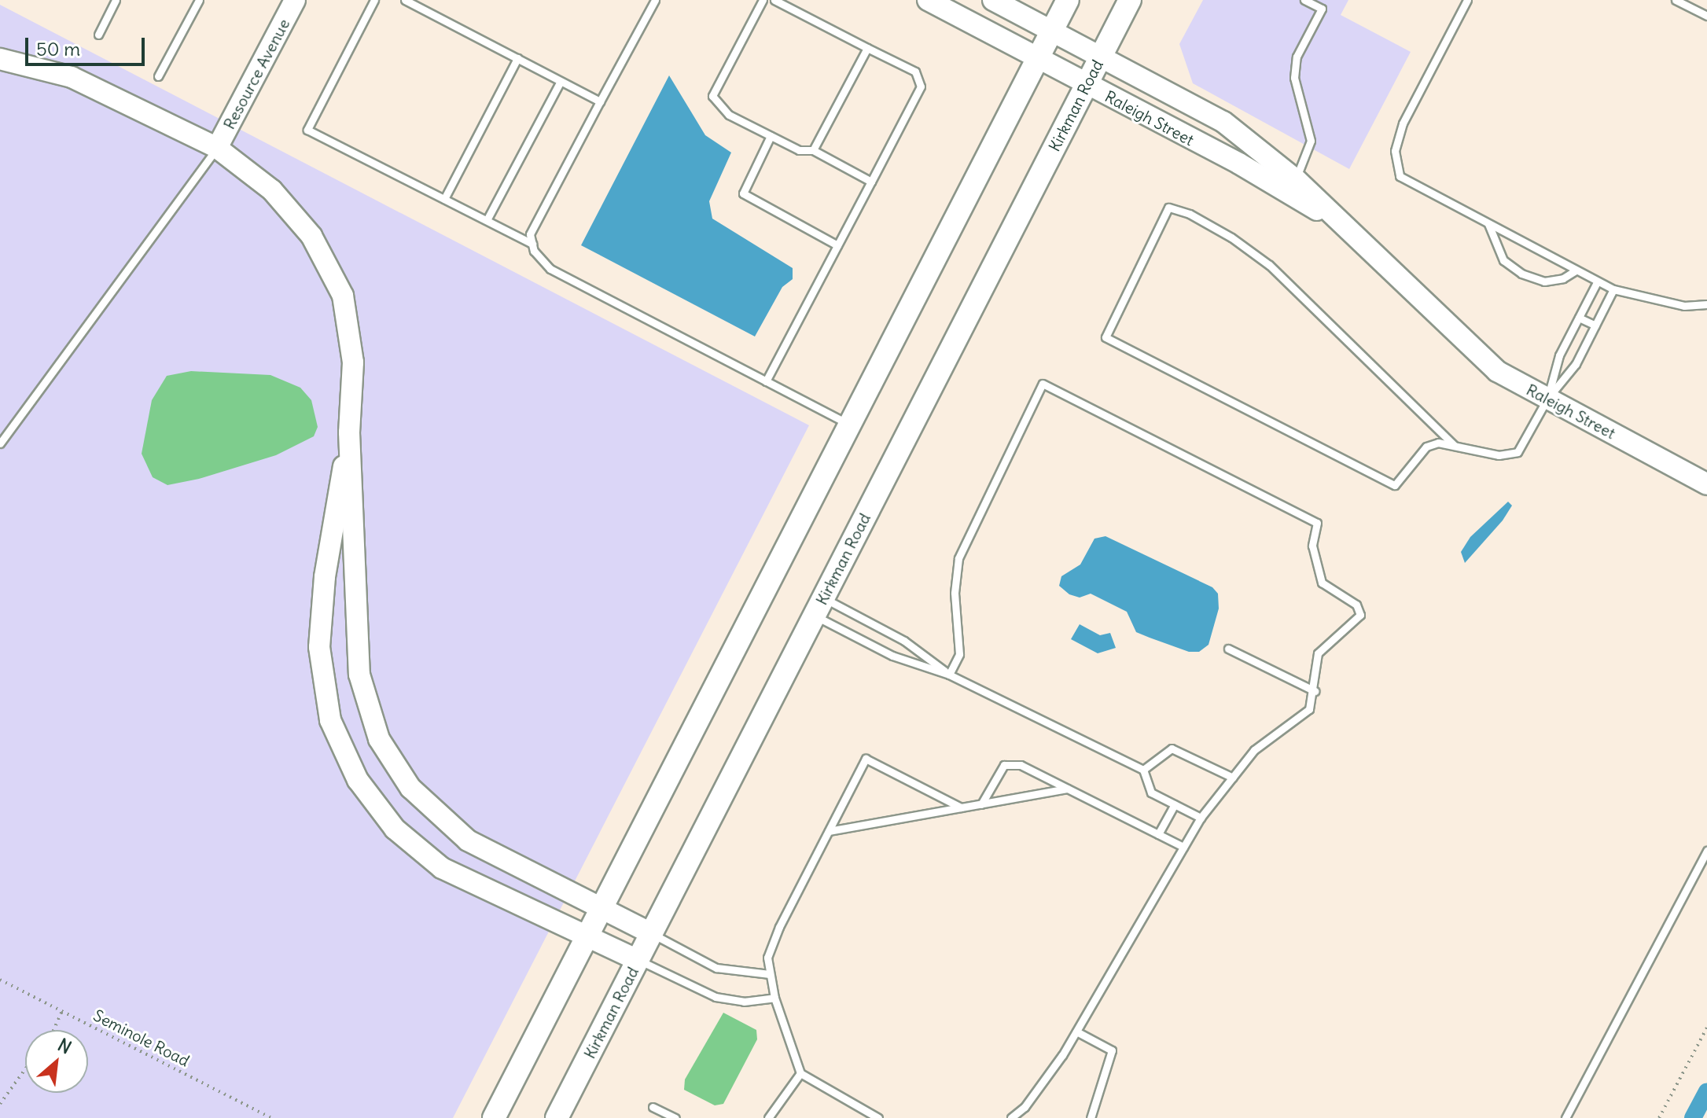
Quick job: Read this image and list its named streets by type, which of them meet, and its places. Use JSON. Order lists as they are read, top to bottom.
{
  "streets": {
    "main road": ["Kirkman Road"],
    "street": ["Resource Avenue", "Raleigh Street"],
    "path": ["Seminole Road"]
  },
  "crossings": [
    ["Kirkman Road", "Raleigh Street"]
  ],
  "scale_bar": "50 m",
  "north": "top right"
}
